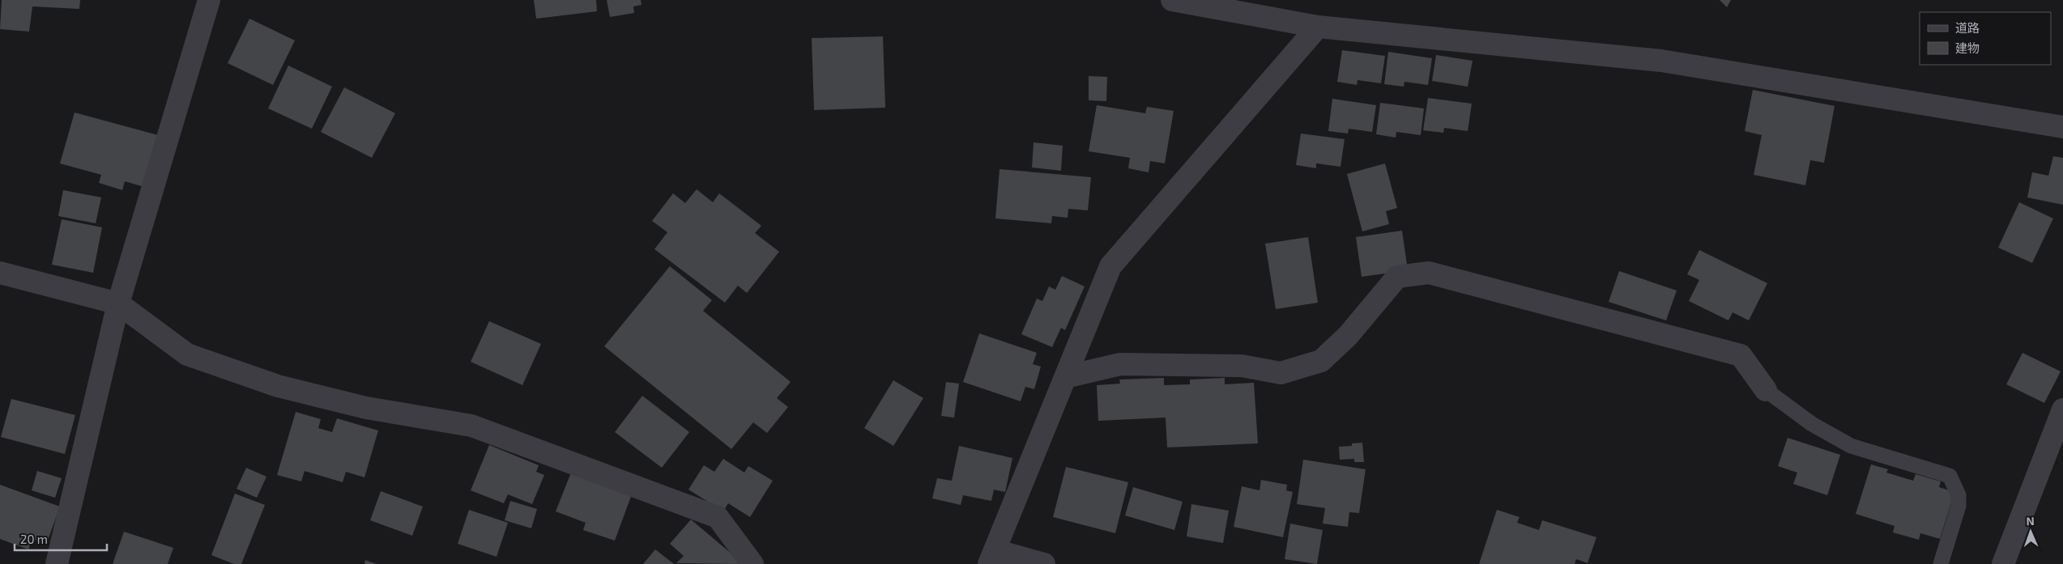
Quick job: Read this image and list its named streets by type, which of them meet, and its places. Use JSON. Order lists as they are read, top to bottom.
{
  "legend": ["道路", "建物"],
  "scale_bar": "20 m",
  "north": "top"
}
